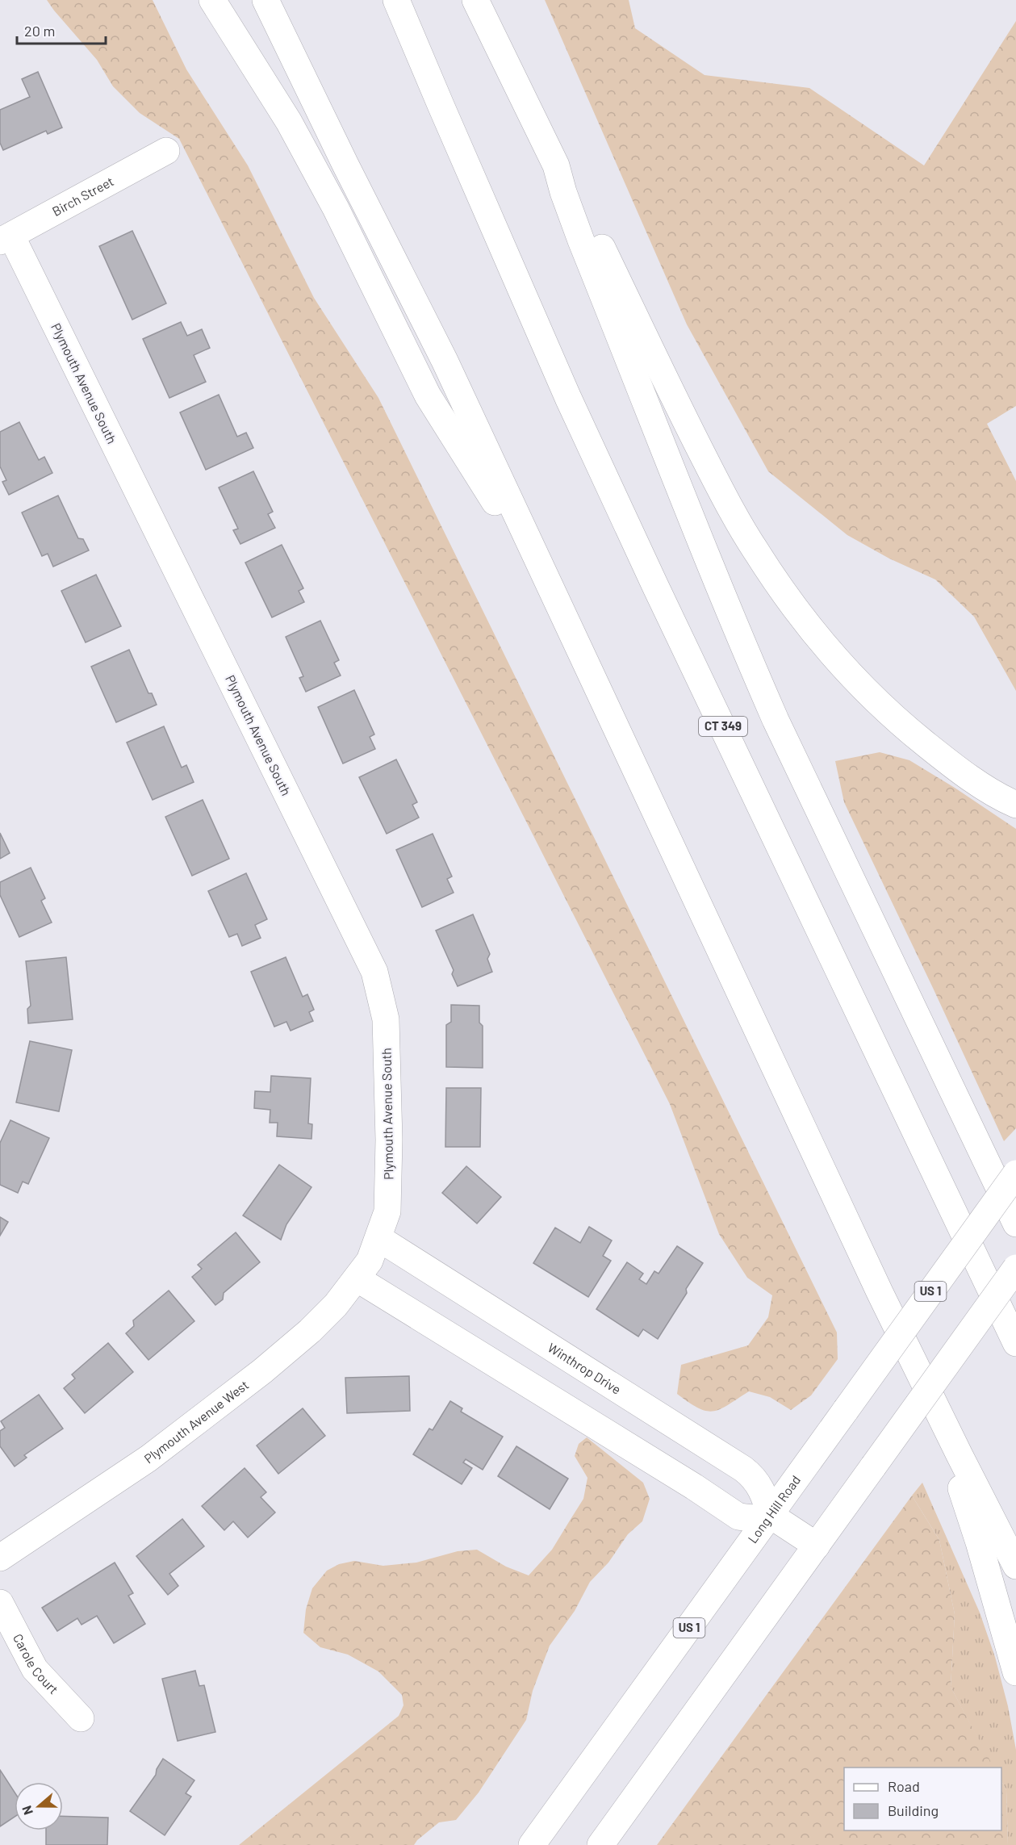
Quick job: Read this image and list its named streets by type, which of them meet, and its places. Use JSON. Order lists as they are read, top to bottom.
{
  "streets": {
    "main road": [
      "Birch Street",
      "Plymouth Avenue South",
      "CT 349",
      "US 1",
      "Winthrop Drive",
      "Plymouth Avenue West",
      "Long Hill Road",
      "Carole Court"
    ]
  },
  "crossings": [
    ["Birch Street", "Plymouth Avenue South"],
    ["Plymouth Avenue South", "Winthrop Drive"],
    ["Plymouth Avenue South", "Plymouth Avenue West"],
    ["Winthrop Drive", "Plymouth Avenue West"],
    ["Winthrop Drive", "Long Hill Road"]
  ],
  "legend": ["Road", "Building"],
  "scale_bar": "20 m",
  "north": "left"
}
